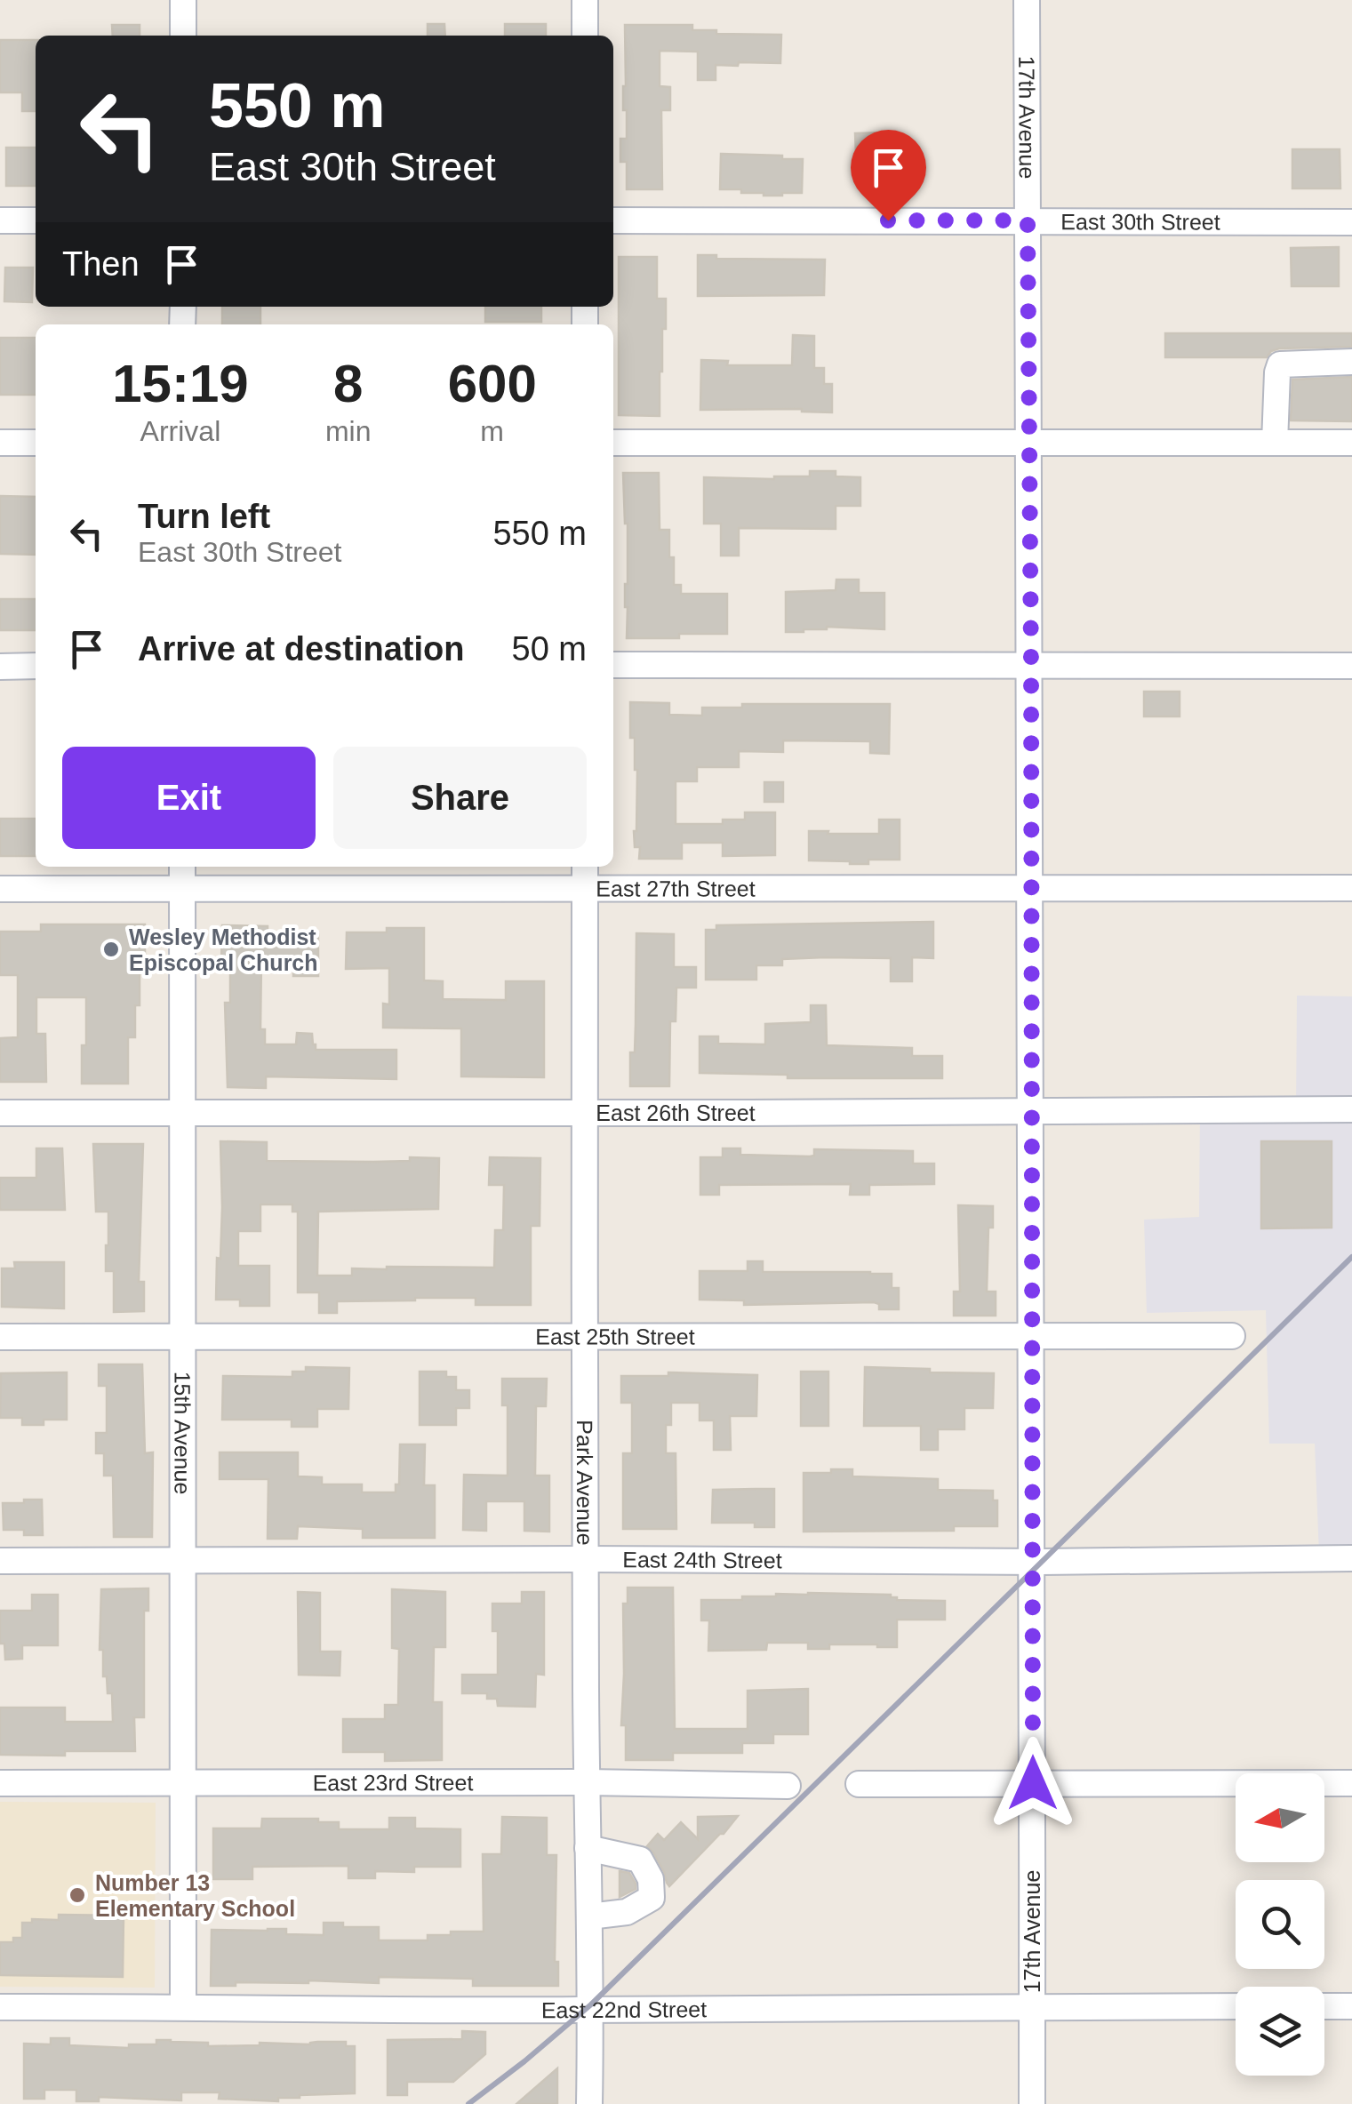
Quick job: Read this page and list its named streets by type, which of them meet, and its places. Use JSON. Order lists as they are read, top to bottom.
{
  "streets": {
    "street": [
      "17th Avenue",
      "East 30th Street",
      "East 27th Street",
      "East 26th Street",
      "East 25th Street",
      "15th Avenue",
      "Park Avenue",
      "East 24th Street",
      "East 23rd Street",
      "East 22nd Street"
    ]
  },
  "crossings": [
    ["17th Avenue", "East 30th Street"],
    ["17th Avenue", "East 27th Street"],
    ["17th Avenue", "East 26th Street"],
    ["17th Avenue", "East 25th Street"],
    ["17th Avenue", "East 24th Street"],
    ["17th Avenue", "East 22nd Street"],
    ["East 27th Street", "15th Avenue"],
    ["East 27th Street", "Park Avenue"],
    ["East 26th Street", "15th Avenue"],
    ["East 26th Street", "Park Avenue"],
    ["East 25th Street", "15th Avenue"],
    ["East 25th Street", "Park Avenue"],
    ["15th Avenue", "East 24th Street"],
    ["15th Avenue", "East 23rd Street"],
    ["15th Avenue", "East 22nd Street"],
    ["Park Avenue", "East 24th Street"],
    ["Park Avenue", "East 23rd Street"],
    ["Park Avenue", "East 22nd Street"]
  ],
  "places": ["Wesley Methodist Episcopal Church", "Number 13 Elementary School"],
  "north": "left",
  "page": {
    "turn": ["550 m", "East 30th Street"],
    "then": "Then",
    "eta": [
      "15:19",
      "Arrival",
      "8",
      "min",
      "600",
      "m"
    ],
    "list": [
      {
        "name": "Turn left",
        "note": "East 30th Street",
        "value": "550 m"
      },
      {
        "name": "Arrive at destination",
        "value": "50 m"
      }
    ],
    "buttons": ["Exit", "Share"]
  }
}
